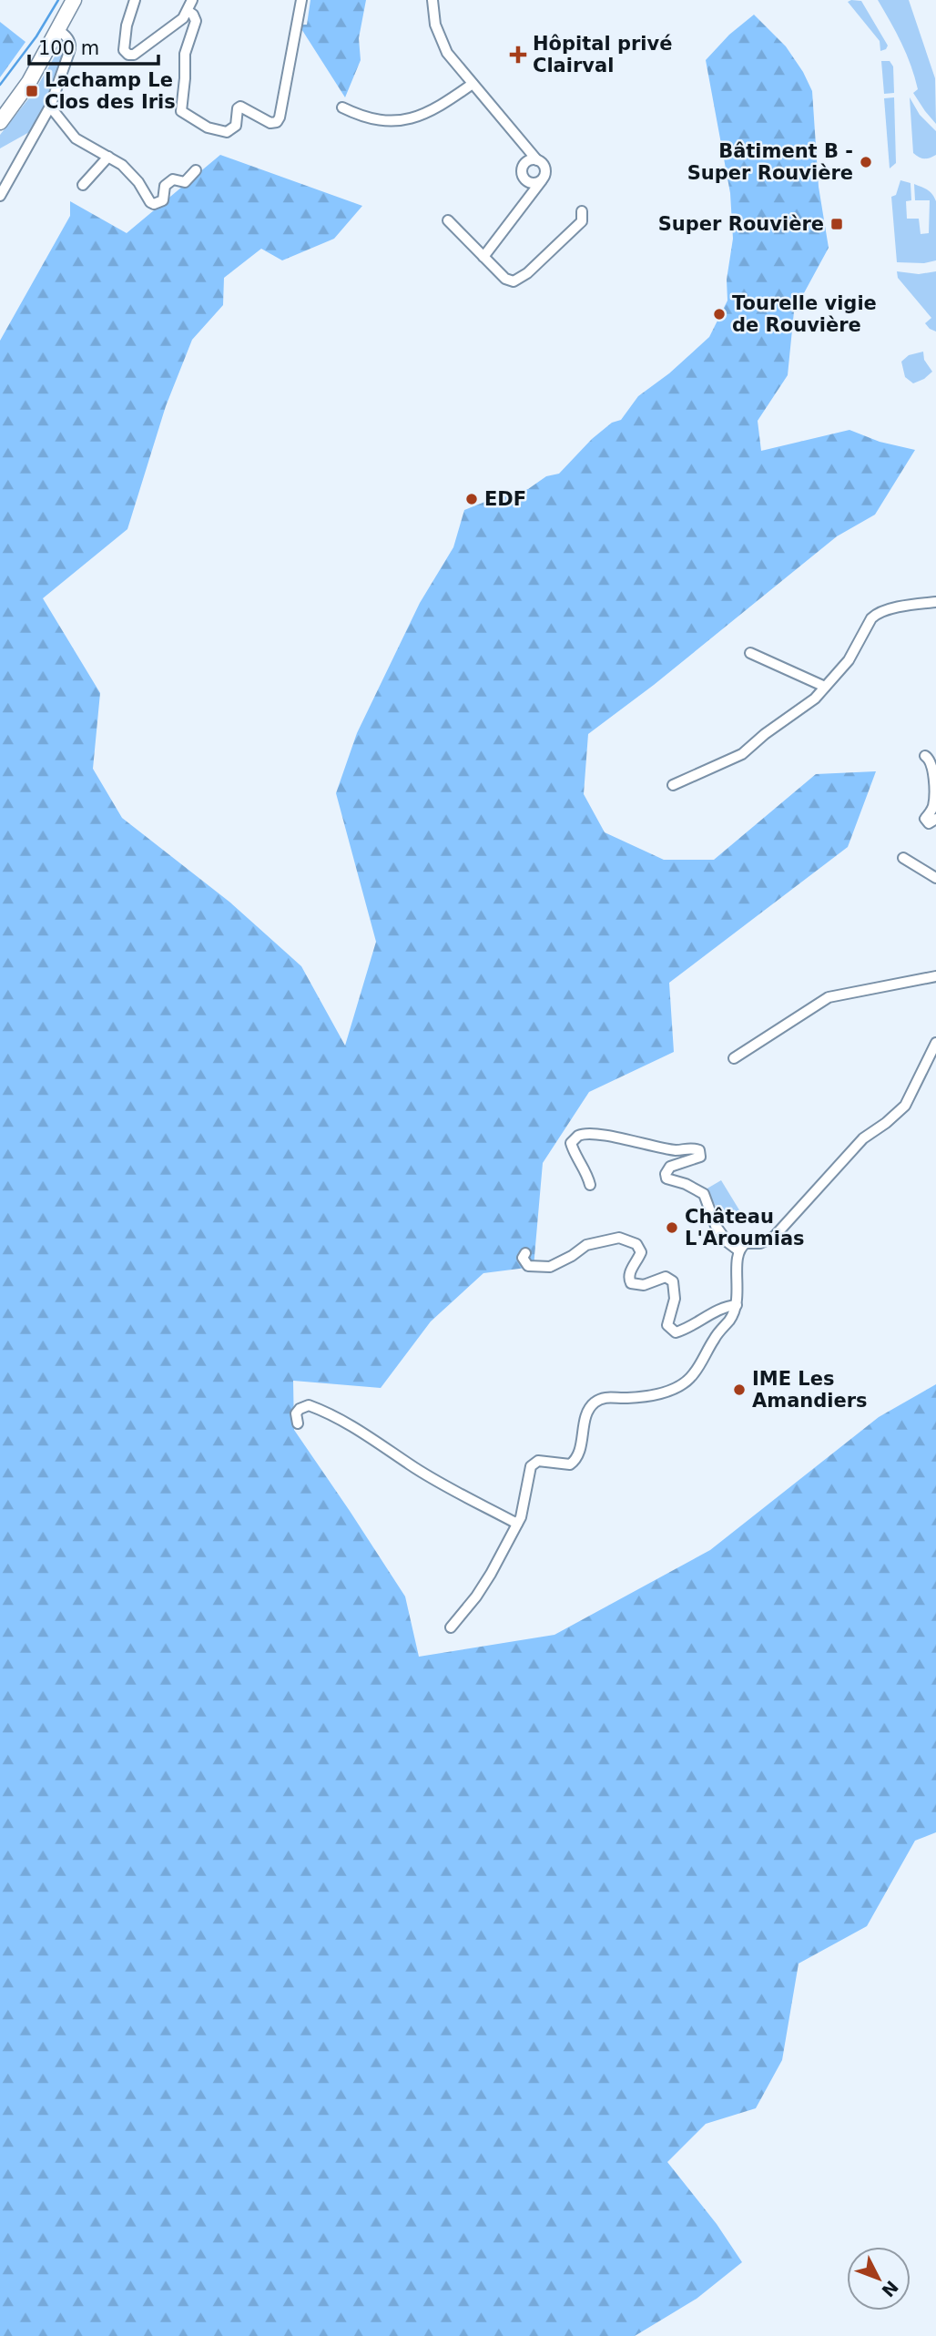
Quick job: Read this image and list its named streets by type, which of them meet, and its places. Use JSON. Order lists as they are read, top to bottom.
{
  "places": {
    "health": ["Hôpital privé Clairval"],
    "transit": ["Lachamp Le Clos des Iris", "Super Rouvière"],
    "other": [
      "Bâtiment B - Super Rouvière",
      "Tourelle vigie de Rouvière",
      "EDF",
      "Château L'Aroumias",
      "IME Les Amandiers"
    ]
  },
  "scale_bar": "100 m",
  "north": "bottom right"
}
